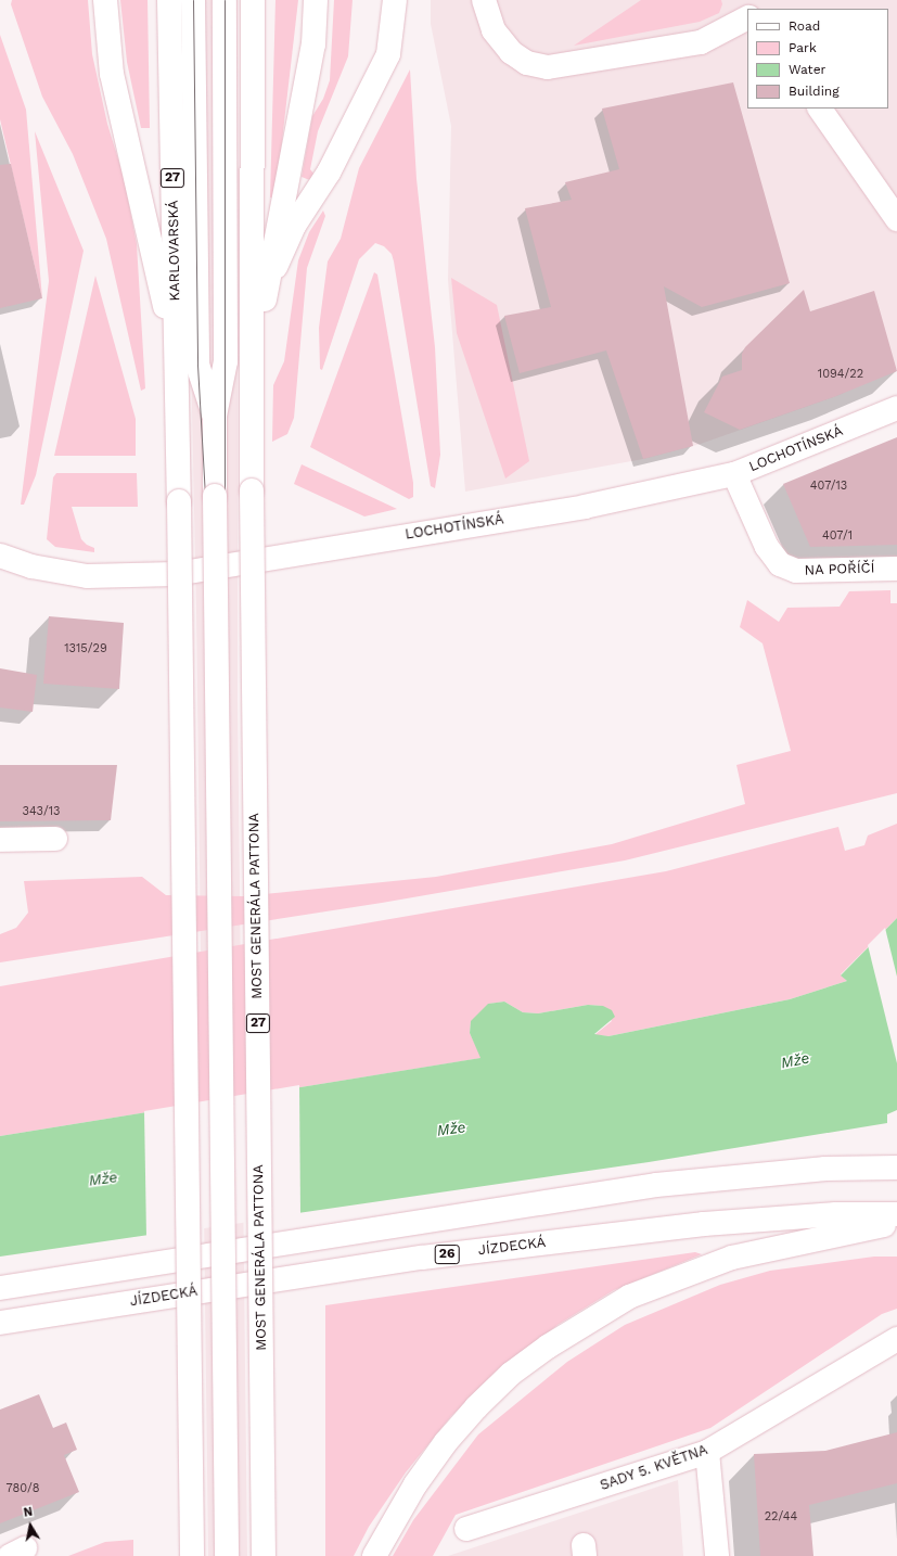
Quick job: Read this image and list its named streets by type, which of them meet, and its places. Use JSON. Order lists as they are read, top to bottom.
{
  "streets": {
    "main road": [
      "27",
      "KARLOVARSKÁ",
      "LOCHOTÍNSKÁ",
      "NA POŘÍČÍ",
      "MOST GENERÁLA PATTONA",
      "JÍZDECKÁ",
      "26",
      "SADY 5. KVĚTNA"
    ]
  },
  "crossings": [
    ["27", "MOST GENERÁLA PATTONA"],
    ["LOCHOTÍNSKÁ", "NA POŘÍČÍ"]
  ],
  "water": ["Mže"],
  "house_numbers": [
    "1094/22",
    "407/13",
    "407/1",
    "1315/29",
    "343/13",
    "780/8",
    "22/44"
  ],
  "legend": [
    "Road",
    "Park",
    "Water",
    "Building"
  ],
  "north": "top"
}
